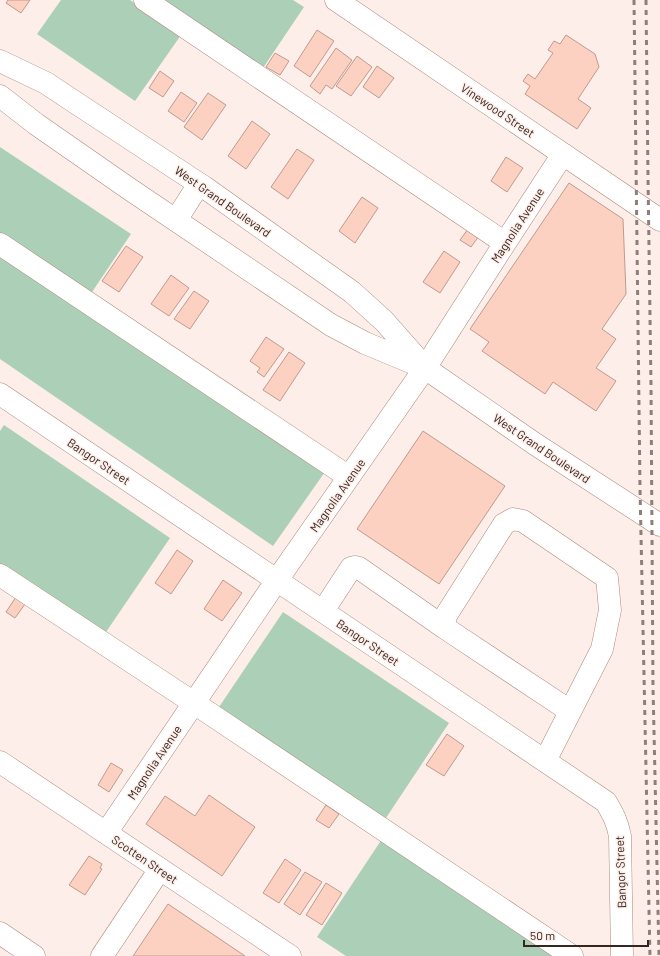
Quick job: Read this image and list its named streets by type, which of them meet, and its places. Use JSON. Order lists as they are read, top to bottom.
{
  "streets": {
    "street": [
      "Vinewood Street",
      "West Grand Boulevard",
      "Magnolia Avenue",
      "Bangor Street",
      "Scotten Street"
    ]
  },
  "crossings": [
    ["Vinewood Street", "Magnolia Avenue"],
    ["West Grand Boulevard", "Magnolia Avenue"],
    ["Magnolia Avenue", "Bangor Street"],
    ["Magnolia Avenue", "Scotten Street"]
  ],
  "scale_bar": "50 m"
}
